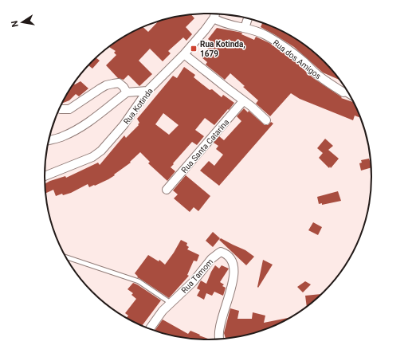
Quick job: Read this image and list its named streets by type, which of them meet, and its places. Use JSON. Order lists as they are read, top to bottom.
{
  "streets": {
    "street": [
      "Rua dos Amigos",
      "Rua Kotinda",
      "Rua Santa Catarina",
      "Rua Tamom"
    ]
  },
  "crossings": [
    ["Rua dos Amigos", "Rua Kotinda"]
  ],
  "places": {
    "transit": ["Rua Kotinda, 1679"]
  },
  "north": "left"
}
